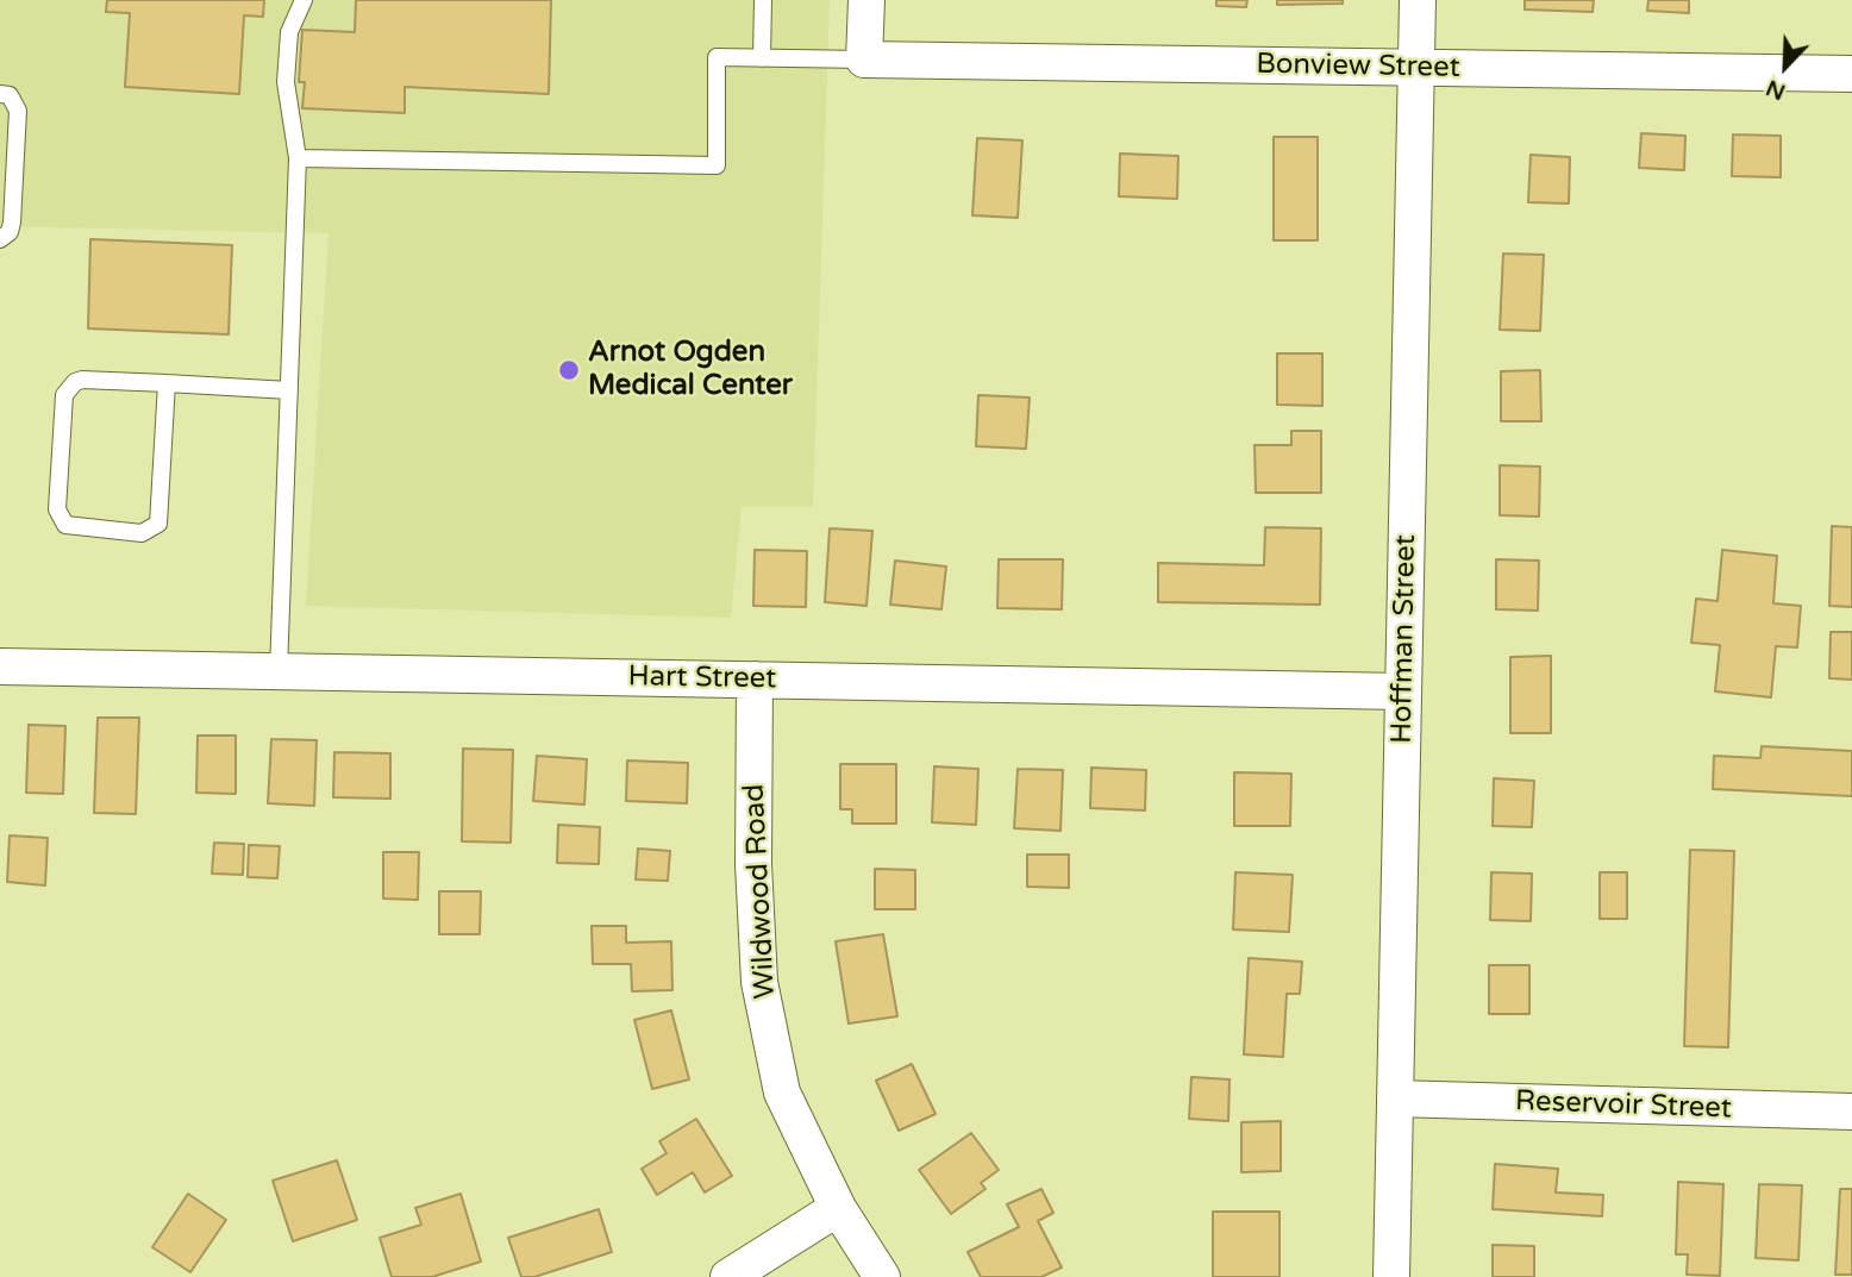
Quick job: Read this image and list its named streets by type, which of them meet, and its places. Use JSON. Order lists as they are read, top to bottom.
{
  "streets": {
    "street": [
      "Bonview Street",
      "Hoffman Street",
      "Hart Street",
      "Wildwood Road",
      "Reservoir Street"
    ]
  },
  "crossings": [
    ["Bonview Street", "Hoffman Street"],
    ["Hoffman Street", "Hart Street"],
    ["Hoffman Street", "Reservoir Street"],
    ["Hart Street", "Wildwood Road"]
  ],
  "places": ["Arnot Ogden Medical Center"],
  "north": "bottom left"
}
